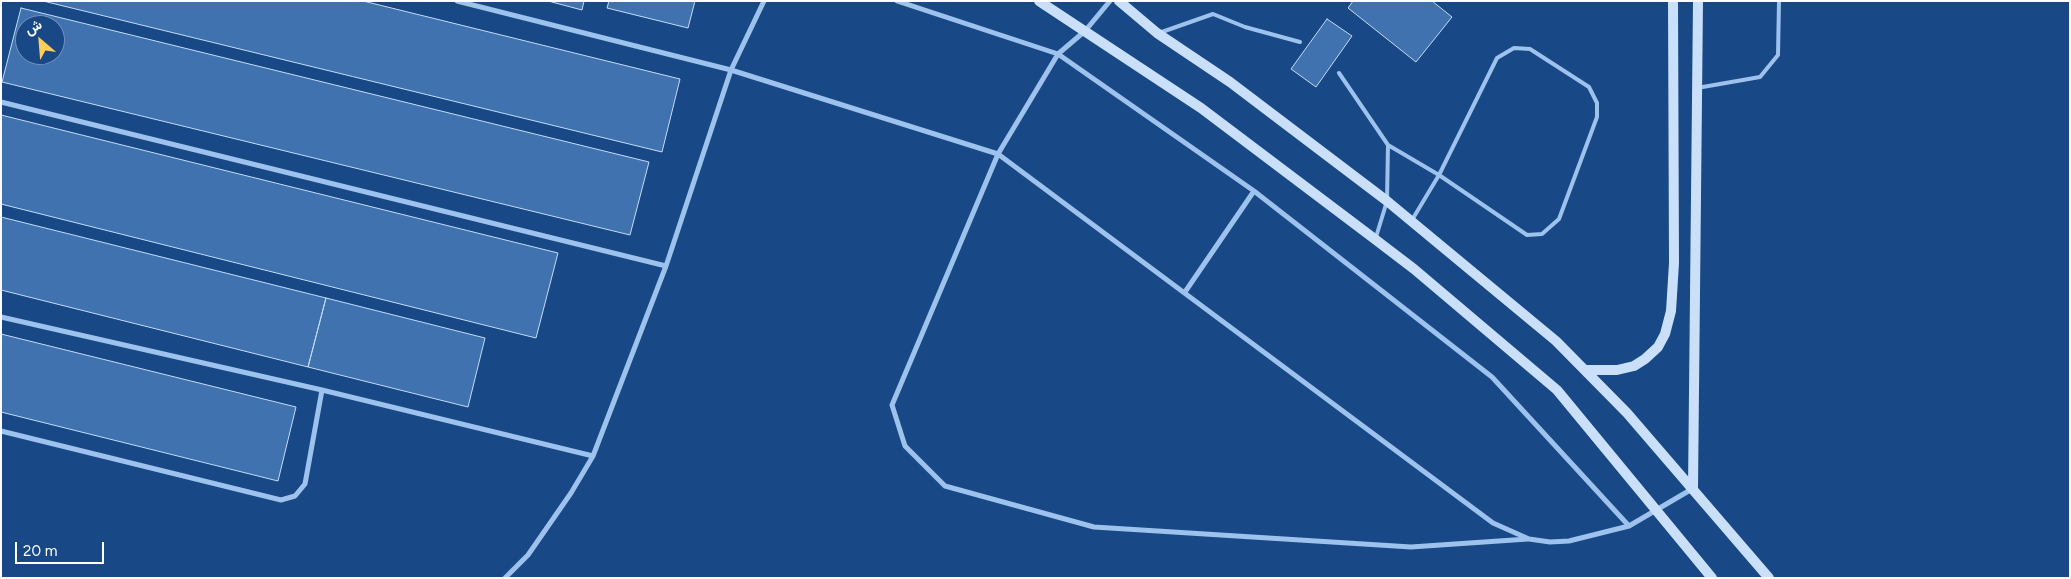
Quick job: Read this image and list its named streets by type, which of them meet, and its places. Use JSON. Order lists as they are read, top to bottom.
{
  "scale_bar": "20 m",
  "north": "top left"
}
